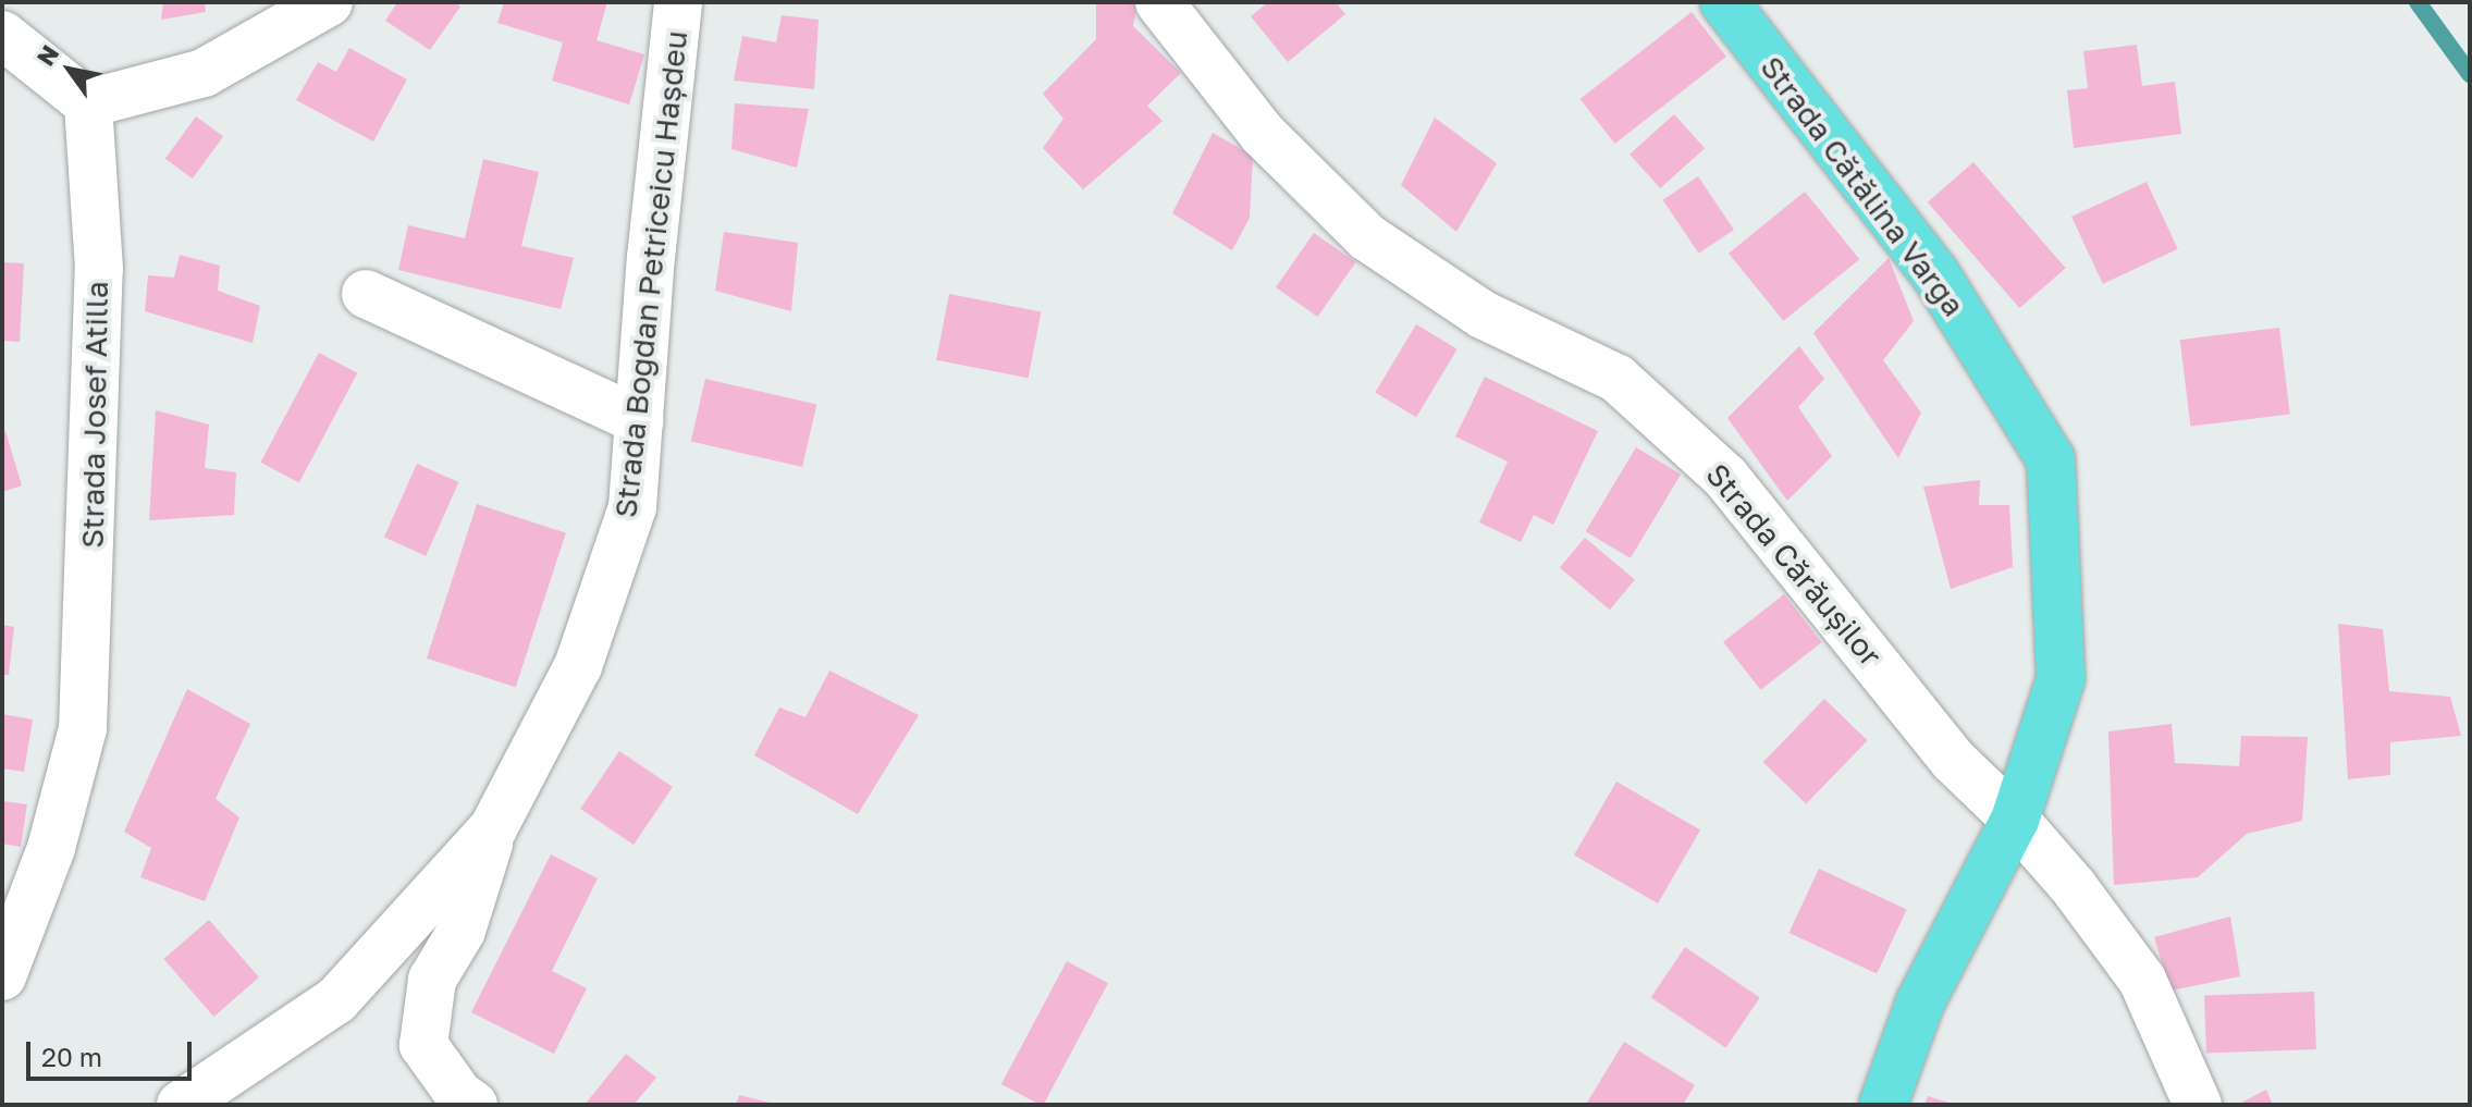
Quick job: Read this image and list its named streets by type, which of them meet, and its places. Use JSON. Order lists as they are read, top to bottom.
{
  "streets": {
    "main road": ["Strada Cătălina Varga"],
    "street": ["Strada Bogdan Petriceicu Hașdeu", "Strada Josef Atilla", "Strada Cărăușilor"]
  },
  "crossings": [
    ["Strada Cătălina Varga", "Strada Cărăușilor"]
  ],
  "scale_bar": "20 m",
  "north": "top left"
}
